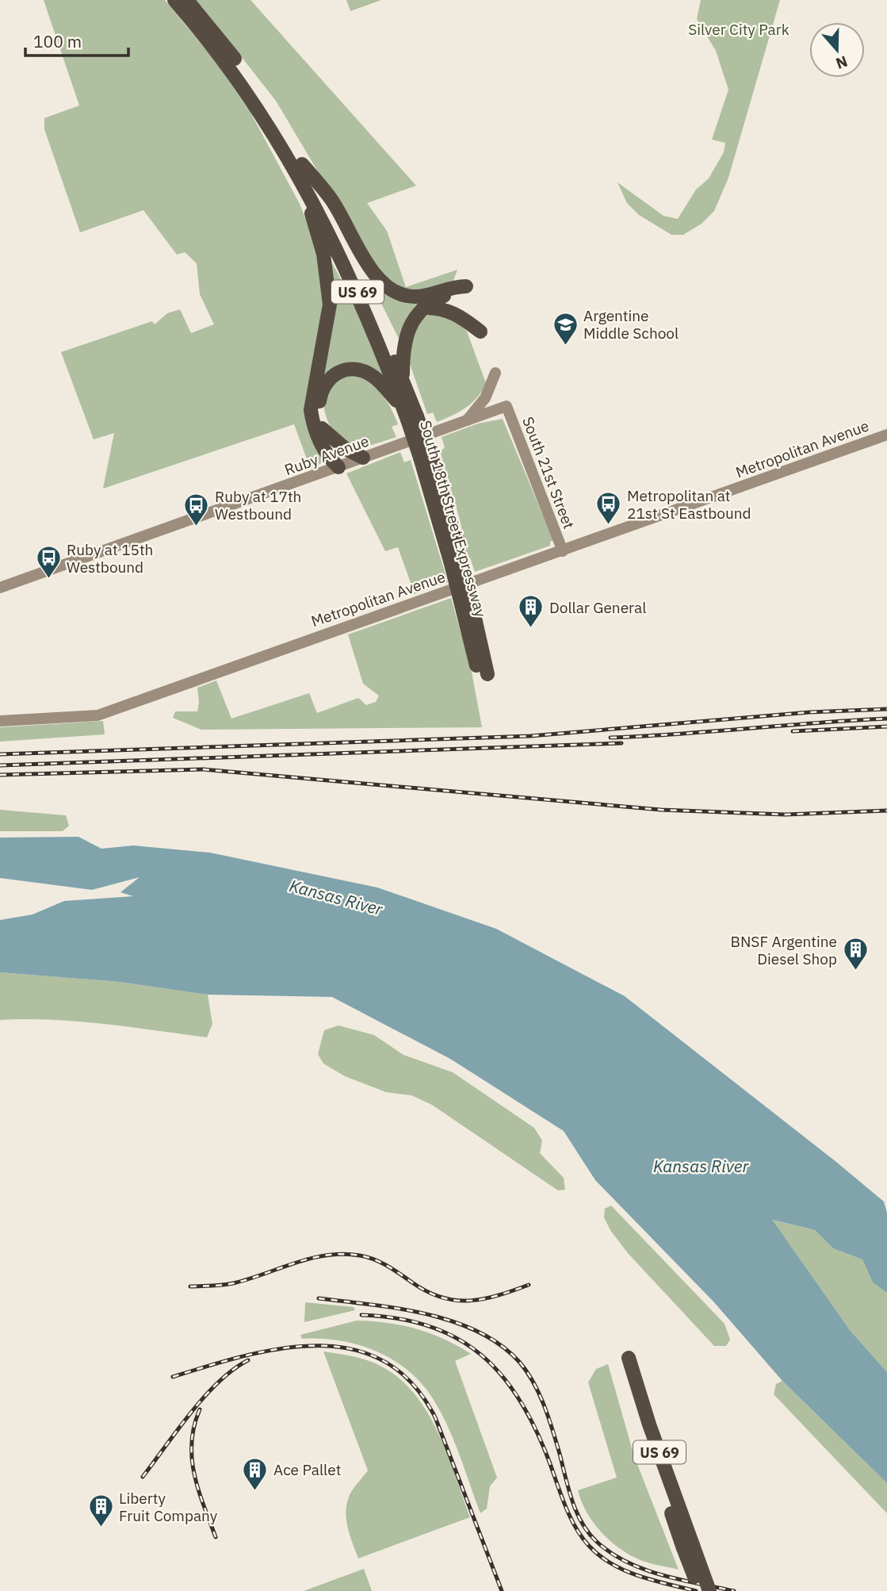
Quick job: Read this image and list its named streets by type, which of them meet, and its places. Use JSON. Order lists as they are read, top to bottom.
{
  "streets": {
    "highway": ["US 69", "South 18th Street Expressway"],
    "main road": ["Metropolitan Avenue", "Ruby Avenue", "South 21st Street"]
  },
  "crossings": [
    ["Metropolitan Avenue", "South 21st Street"],
    ["Ruby Avenue", "South 21st Street"]
  ],
  "water": ["Kansas River"],
  "parks": ["Silver City Park"],
  "places": {
    "school or university": ["Argentine Middle School"],
    "bus stop": ["Metropolitan at 21st St Eastbound", "Ruby at 17th Westbound", "Ruby at 15th Westbound"],
    "building": [
      "Dollar General",
      "BNSF Argentine Diesel Shop",
      "Ace Pallet",
      "Liberty Fruit Company"
    ]
  },
  "scale_bar": "100 m",
  "north": "bottom"
}
